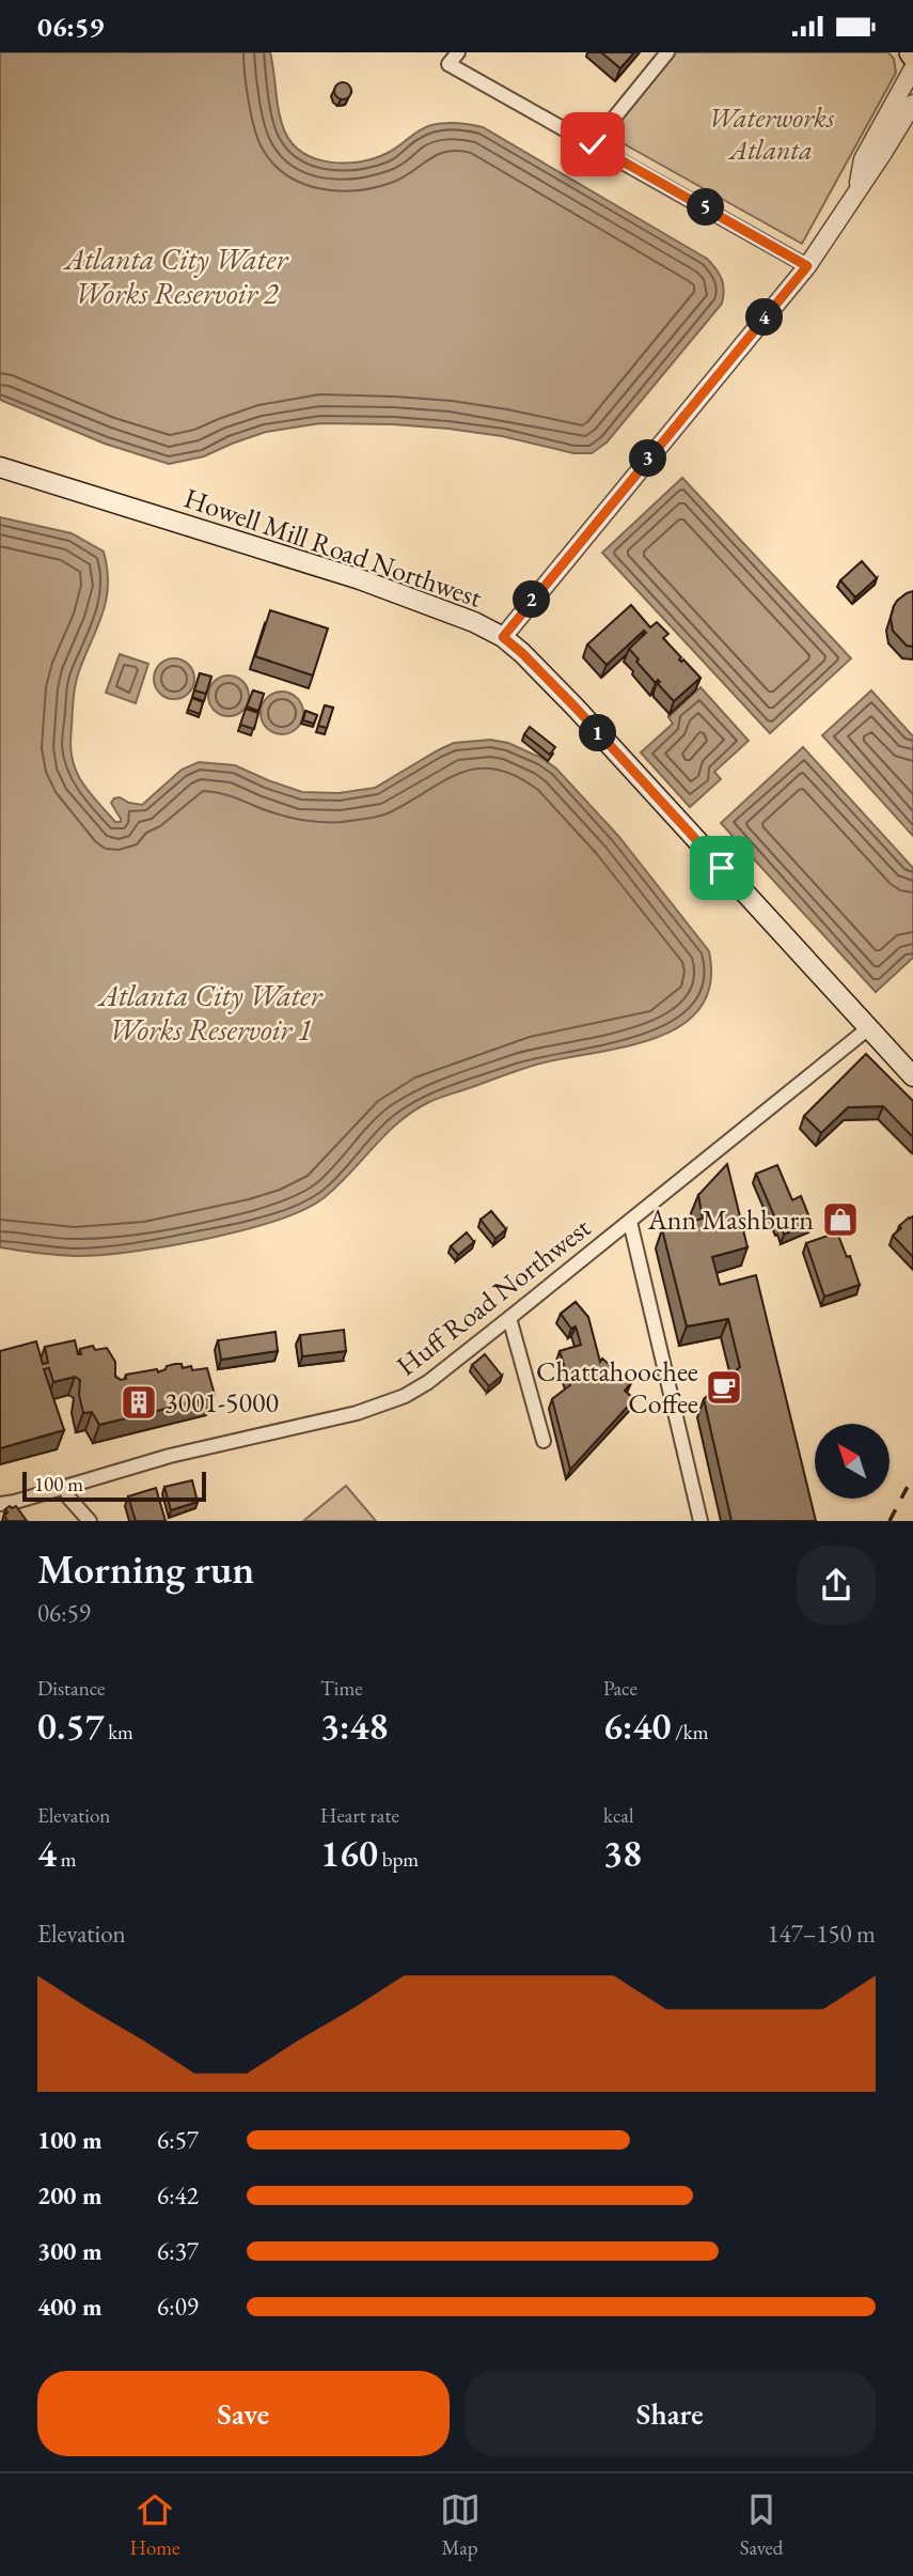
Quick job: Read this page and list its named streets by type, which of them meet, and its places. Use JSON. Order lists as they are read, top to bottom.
{
  "streets": {
    "main road": ["Howell Mill Road Northwest"],
    "street": ["Huff Road Northwest"]
  },
  "crossings": [
    ["Howell Mill Road Northwest", "Huff Road Northwest"]
  ],
  "water": ["Atlanta City Water Works Reservoir 2", "Atlanta City Water Works Reservoir 1"],
  "parks": ["Waterworks Atlanta"],
  "places": {
    "shop": ["Ann Mashburn"],
    "cafe": ["Chattahoochee Coffee"],
    "building": ["3001-5000"]
  },
  "scale_bar": "100 m",
  "north": "top left",
  "page": {
    "status": "06:59",
    "pins": [
      "5",
      "4",
      "3",
      "2",
      "1"
    ],
    "scale": "100 m",
    "heading": ["Morning run", "06:59"],
    "stats": [
      ["Distance", "0.57 km"],
      ["Time", "3:48"],
      ["Pace", "6:40 /km"],
      ["Elevation", "4 m"],
      ["Heart rate", "160 bpm"],
      ["kcal", "38"]
    ],
    "chart": ["Elevation", "147–150 m"],
    "list": [
      {
        "name": "100 m",
        "note": "6:57"
      },
      {
        "name": "200 m",
        "note": "6:42"
      },
      {
        "name": "300 m",
        "note": "6:37"
      },
      {
        "name": "400 m",
        "note": "6:09"
      }
    ],
    "buttons": ["Save", "Share"],
    "tabs": ["Home", "Map", "Saved"]
  }
}
